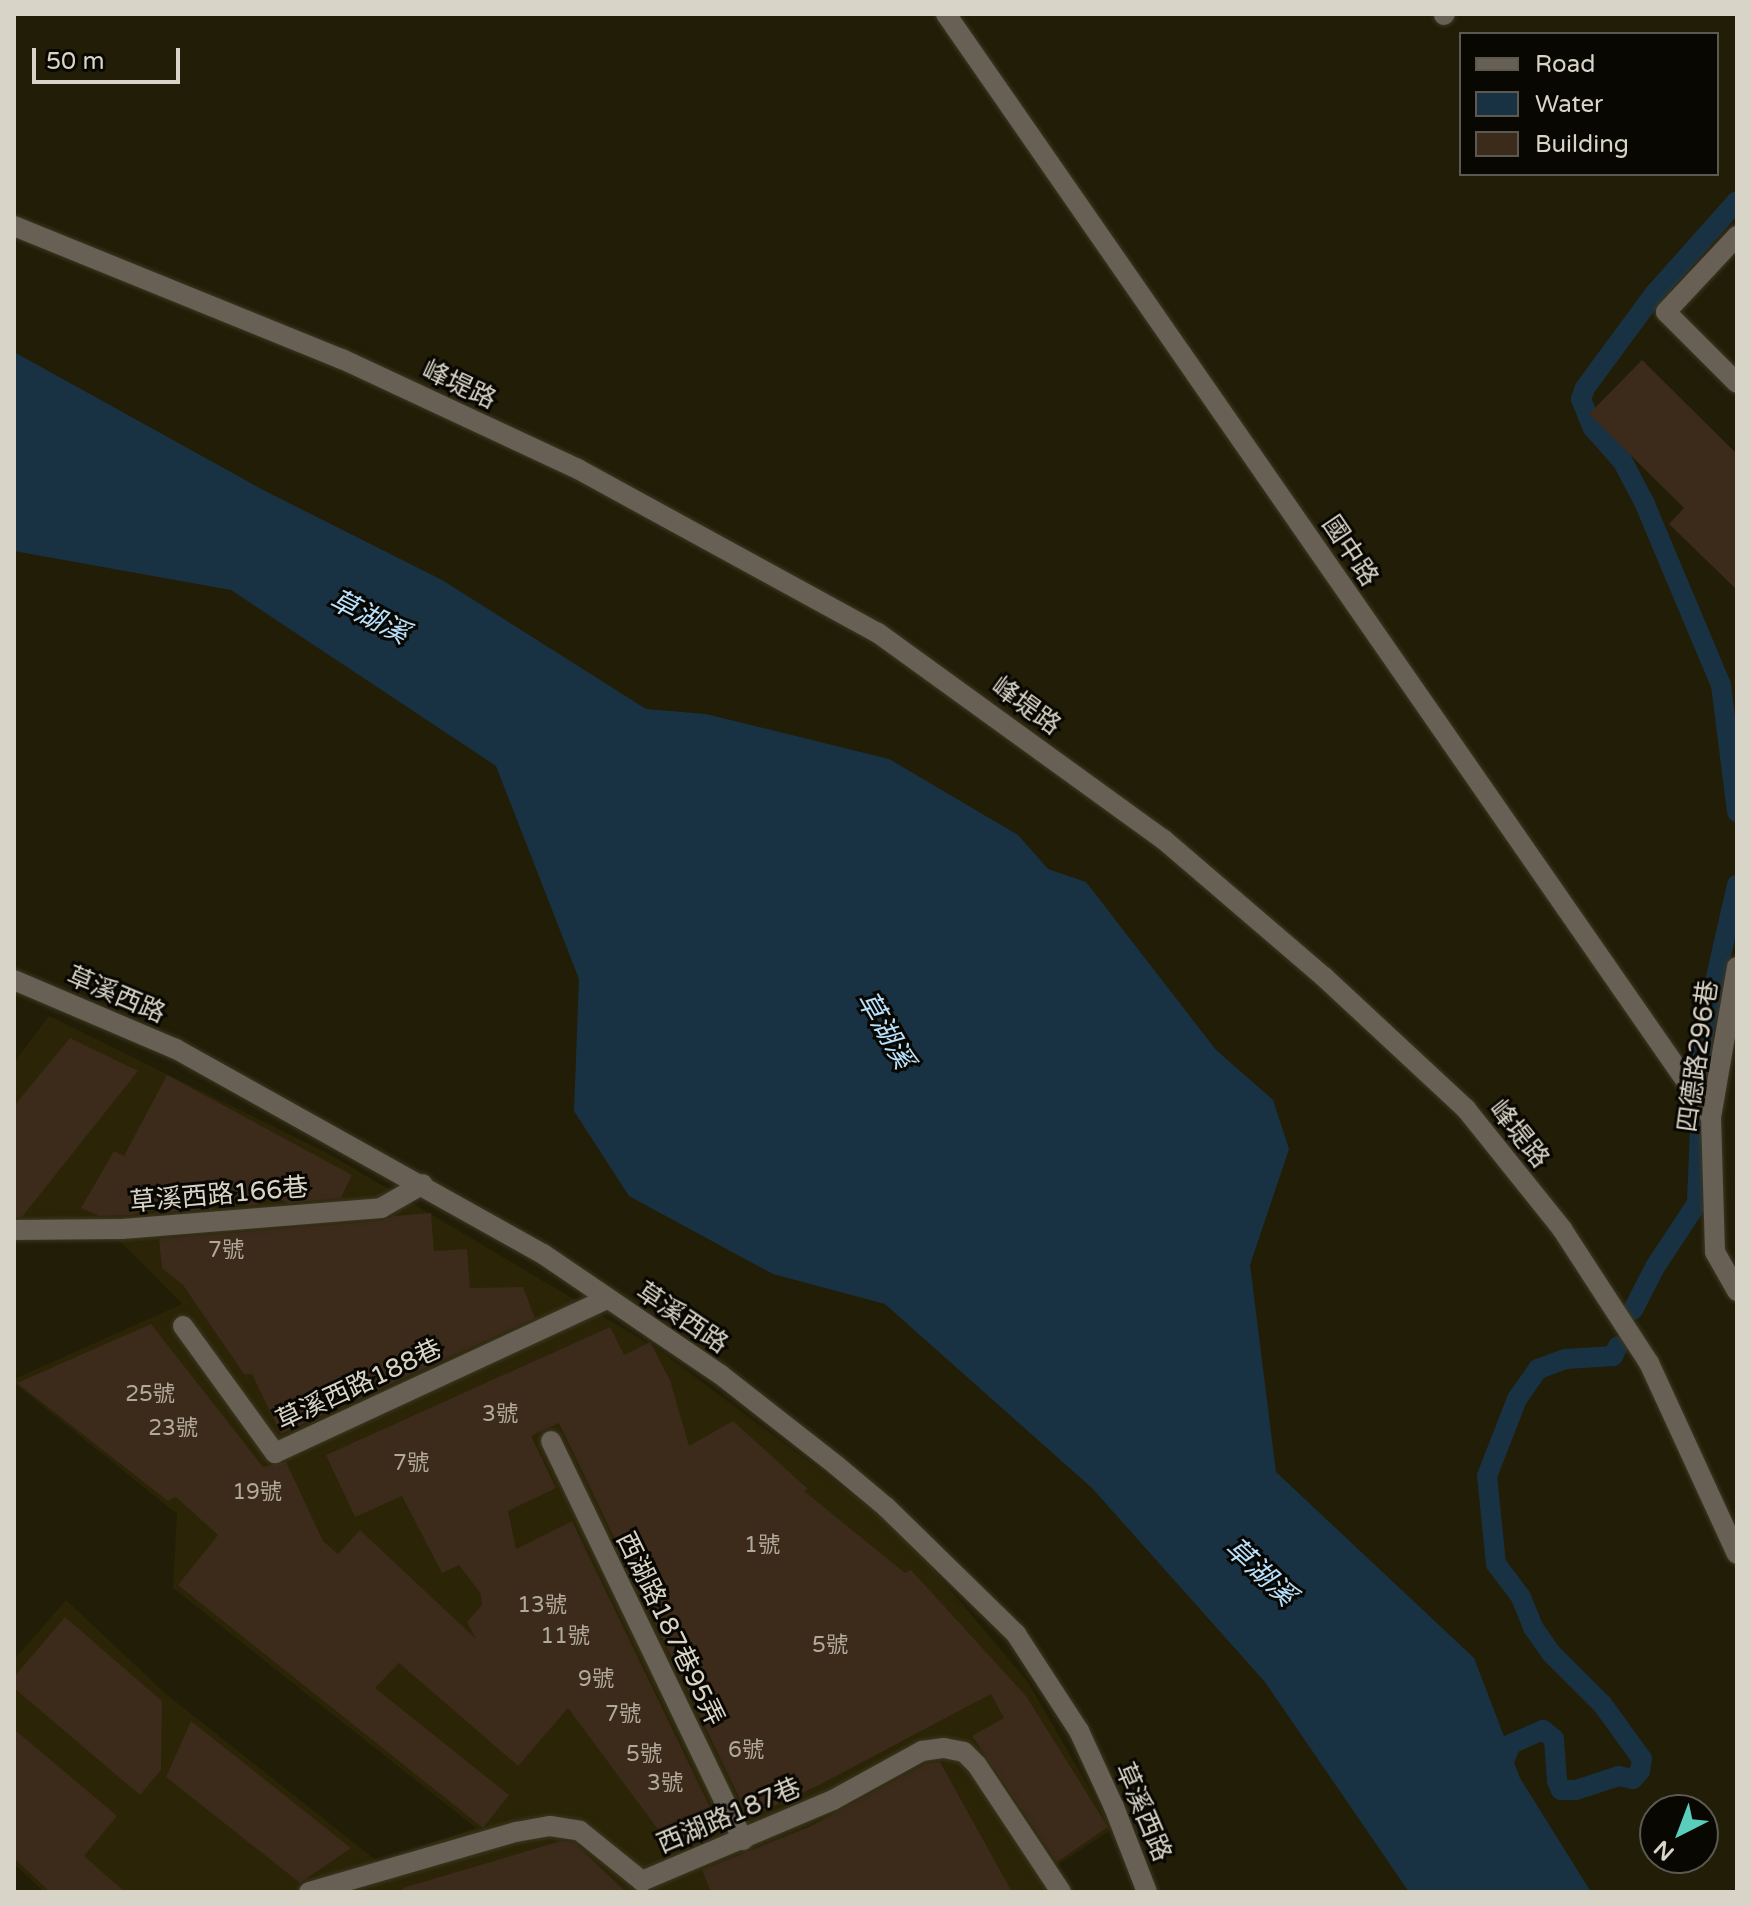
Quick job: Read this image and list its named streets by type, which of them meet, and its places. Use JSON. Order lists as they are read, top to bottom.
{
  "streets": {
    "street": [
      "峰堤路",
      "國中路",
      "草溪西路",
      "四德路296巷",
      "草溪西路166巷",
      "草溪西路188巷",
      "西湖路187巷95弄",
      "西湖路187巷"
    ]
  },
  "crossings": [
    ["國中路", "四德路296巷"],
    ["草溪西路", "草溪西路166巷"],
    ["草溪西路", "草溪西路188巷"],
    ["西湖路187巷95弄", "西湖路187巷"]
  ],
  "water": ["草湖溪"],
  "house_numbers": [
    "7號",
    "25號",
    "3號",
    "23號",
    "7號",
    "19號",
    "1號",
    "13號",
    "11號",
    "5號",
    "9號",
    "7號",
    "6號",
    "5號",
    "3號"
  ],
  "legend": ["Road", "Water", "Building"],
  "scale_bar": "50 m",
  "north": "bottom left"
}
